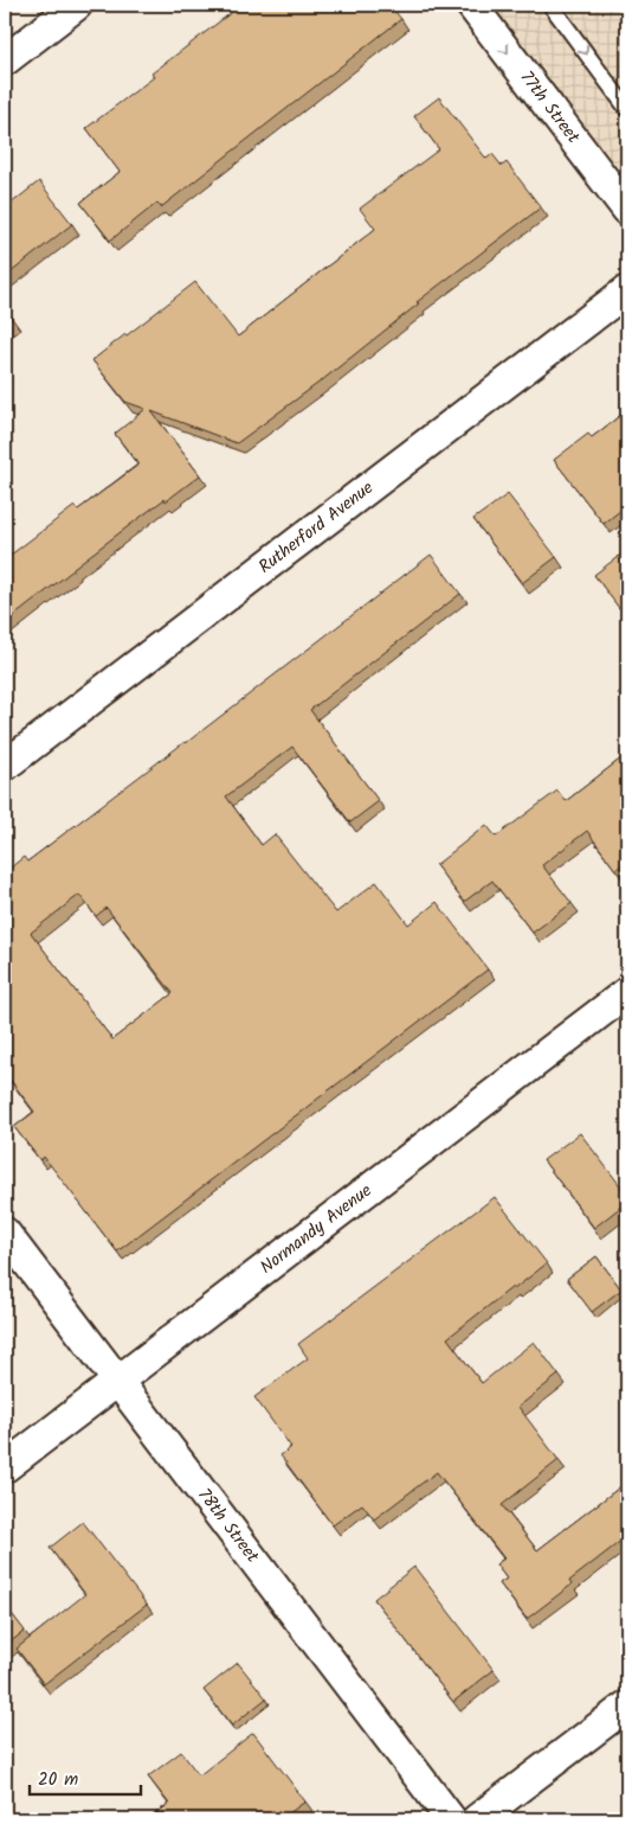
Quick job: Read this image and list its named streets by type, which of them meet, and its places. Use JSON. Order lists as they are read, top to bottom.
{
  "streets": {
    "street": [
      "77th Street",
      "Rutherford Avenue",
      "Normandy Avenue",
      "78th Street"
    ]
  },
  "crossings": [
    ["Normandy Avenue", "78th Street"]
  ],
  "one_way": ["77th Street"],
  "scale_bar": "20 m"
}
